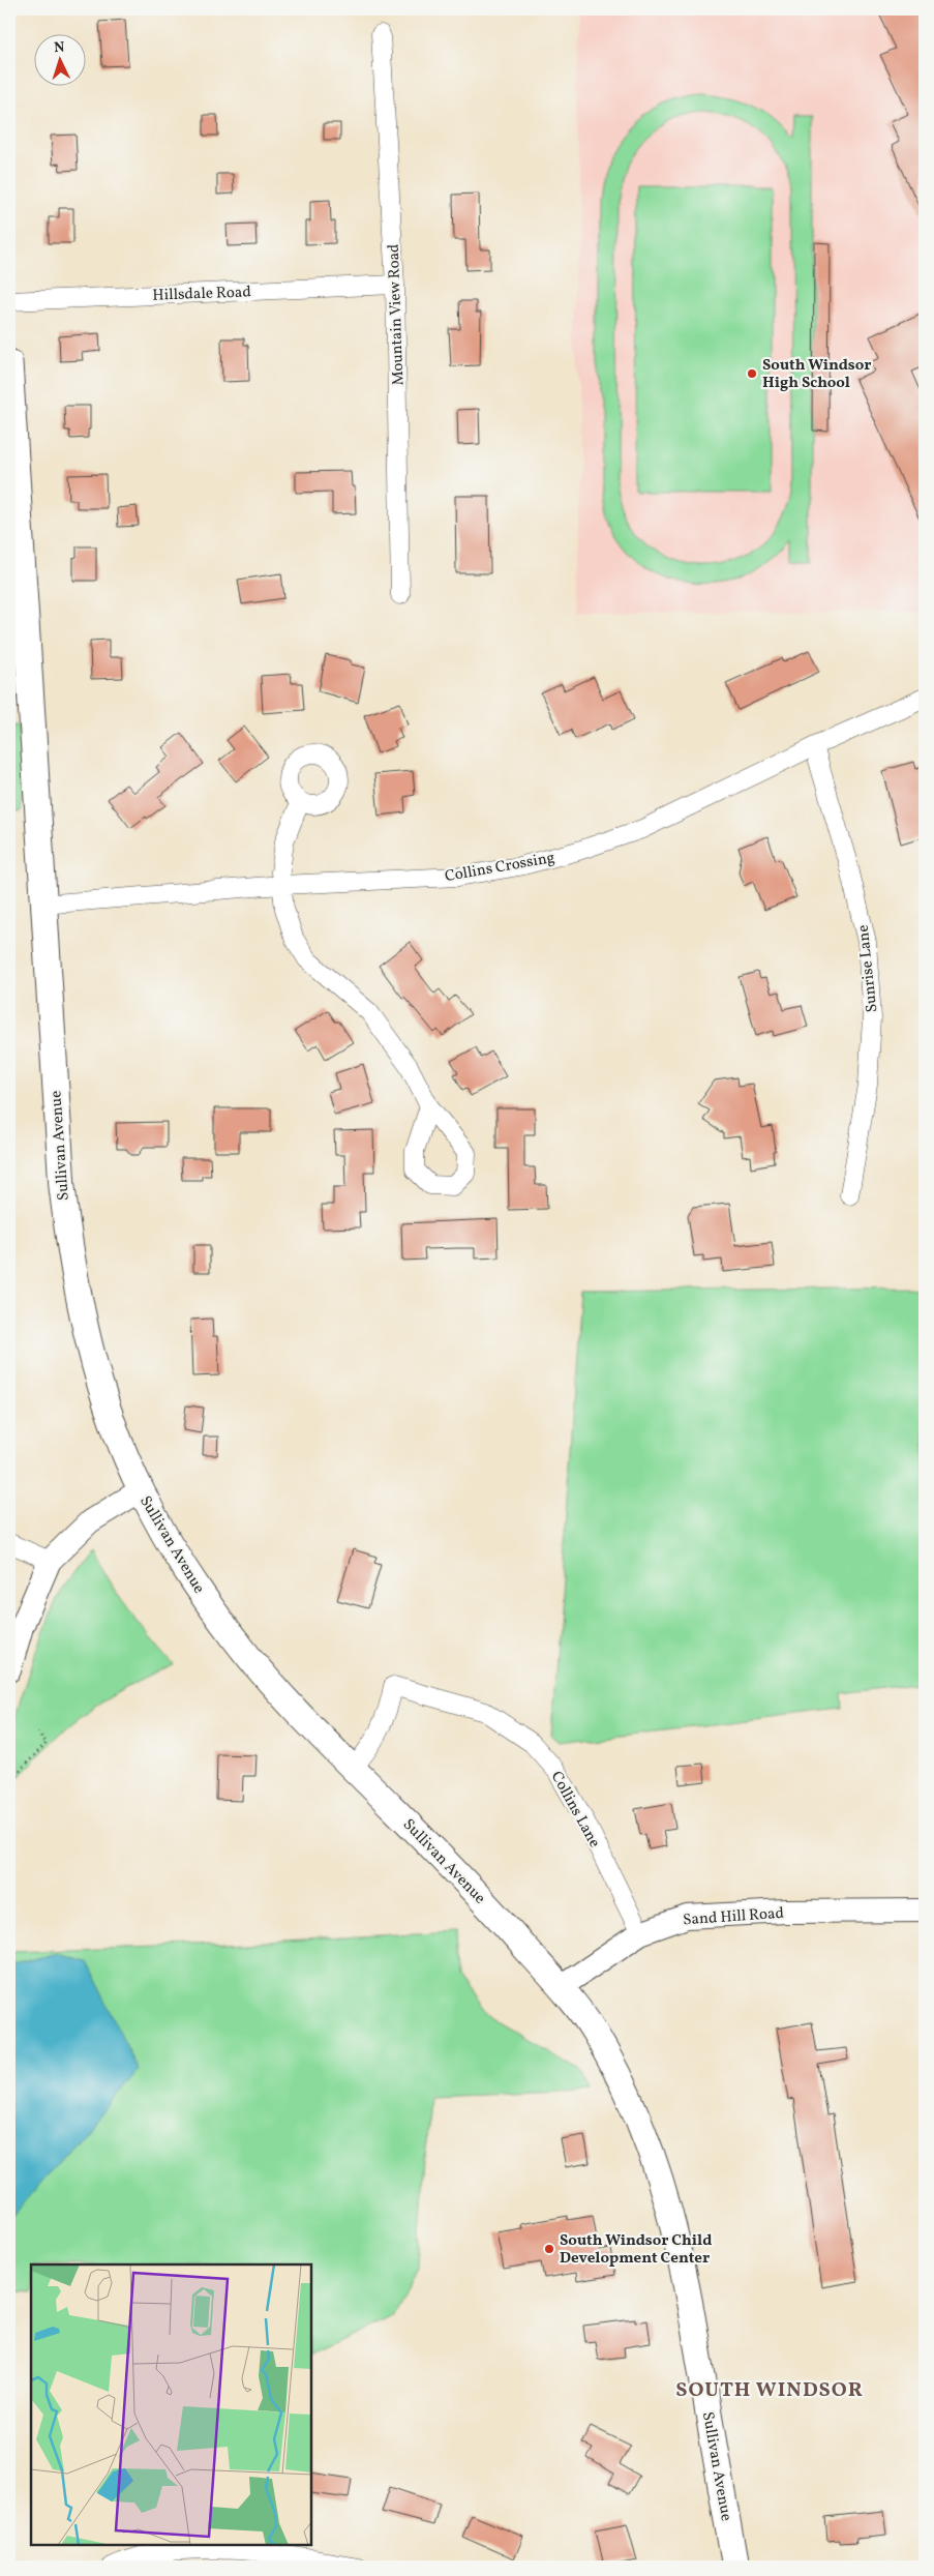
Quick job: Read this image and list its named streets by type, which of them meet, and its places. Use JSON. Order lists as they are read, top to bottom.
{
  "streets": {
    "main road": ["Sullivan Avenue"],
    "street": [
      "Hillsdale Road",
      "Mountain View Road",
      "Collins Crossing",
      "Sunrise Lane",
      "Collins Lane",
      "Sand Hill Road"
    ]
  },
  "crossings": [
    ["Hillsdale Road", "Mountain View Road"],
    ["Collins Crossing", "Sunrise Lane"],
    ["Collins Crossing", "Sullivan Avenue"],
    ["Sullivan Avenue", "Collins Lane"],
    ["Sullivan Avenue", "Sand Hill Road"],
    ["Collins Lane", "Sand Hill Road"]
  ],
  "districts": ["SOUTH WINDSOR"],
  "places": ["South Windsor High School", "South Windsor Child Development Center"],
  "north": "top"
}
